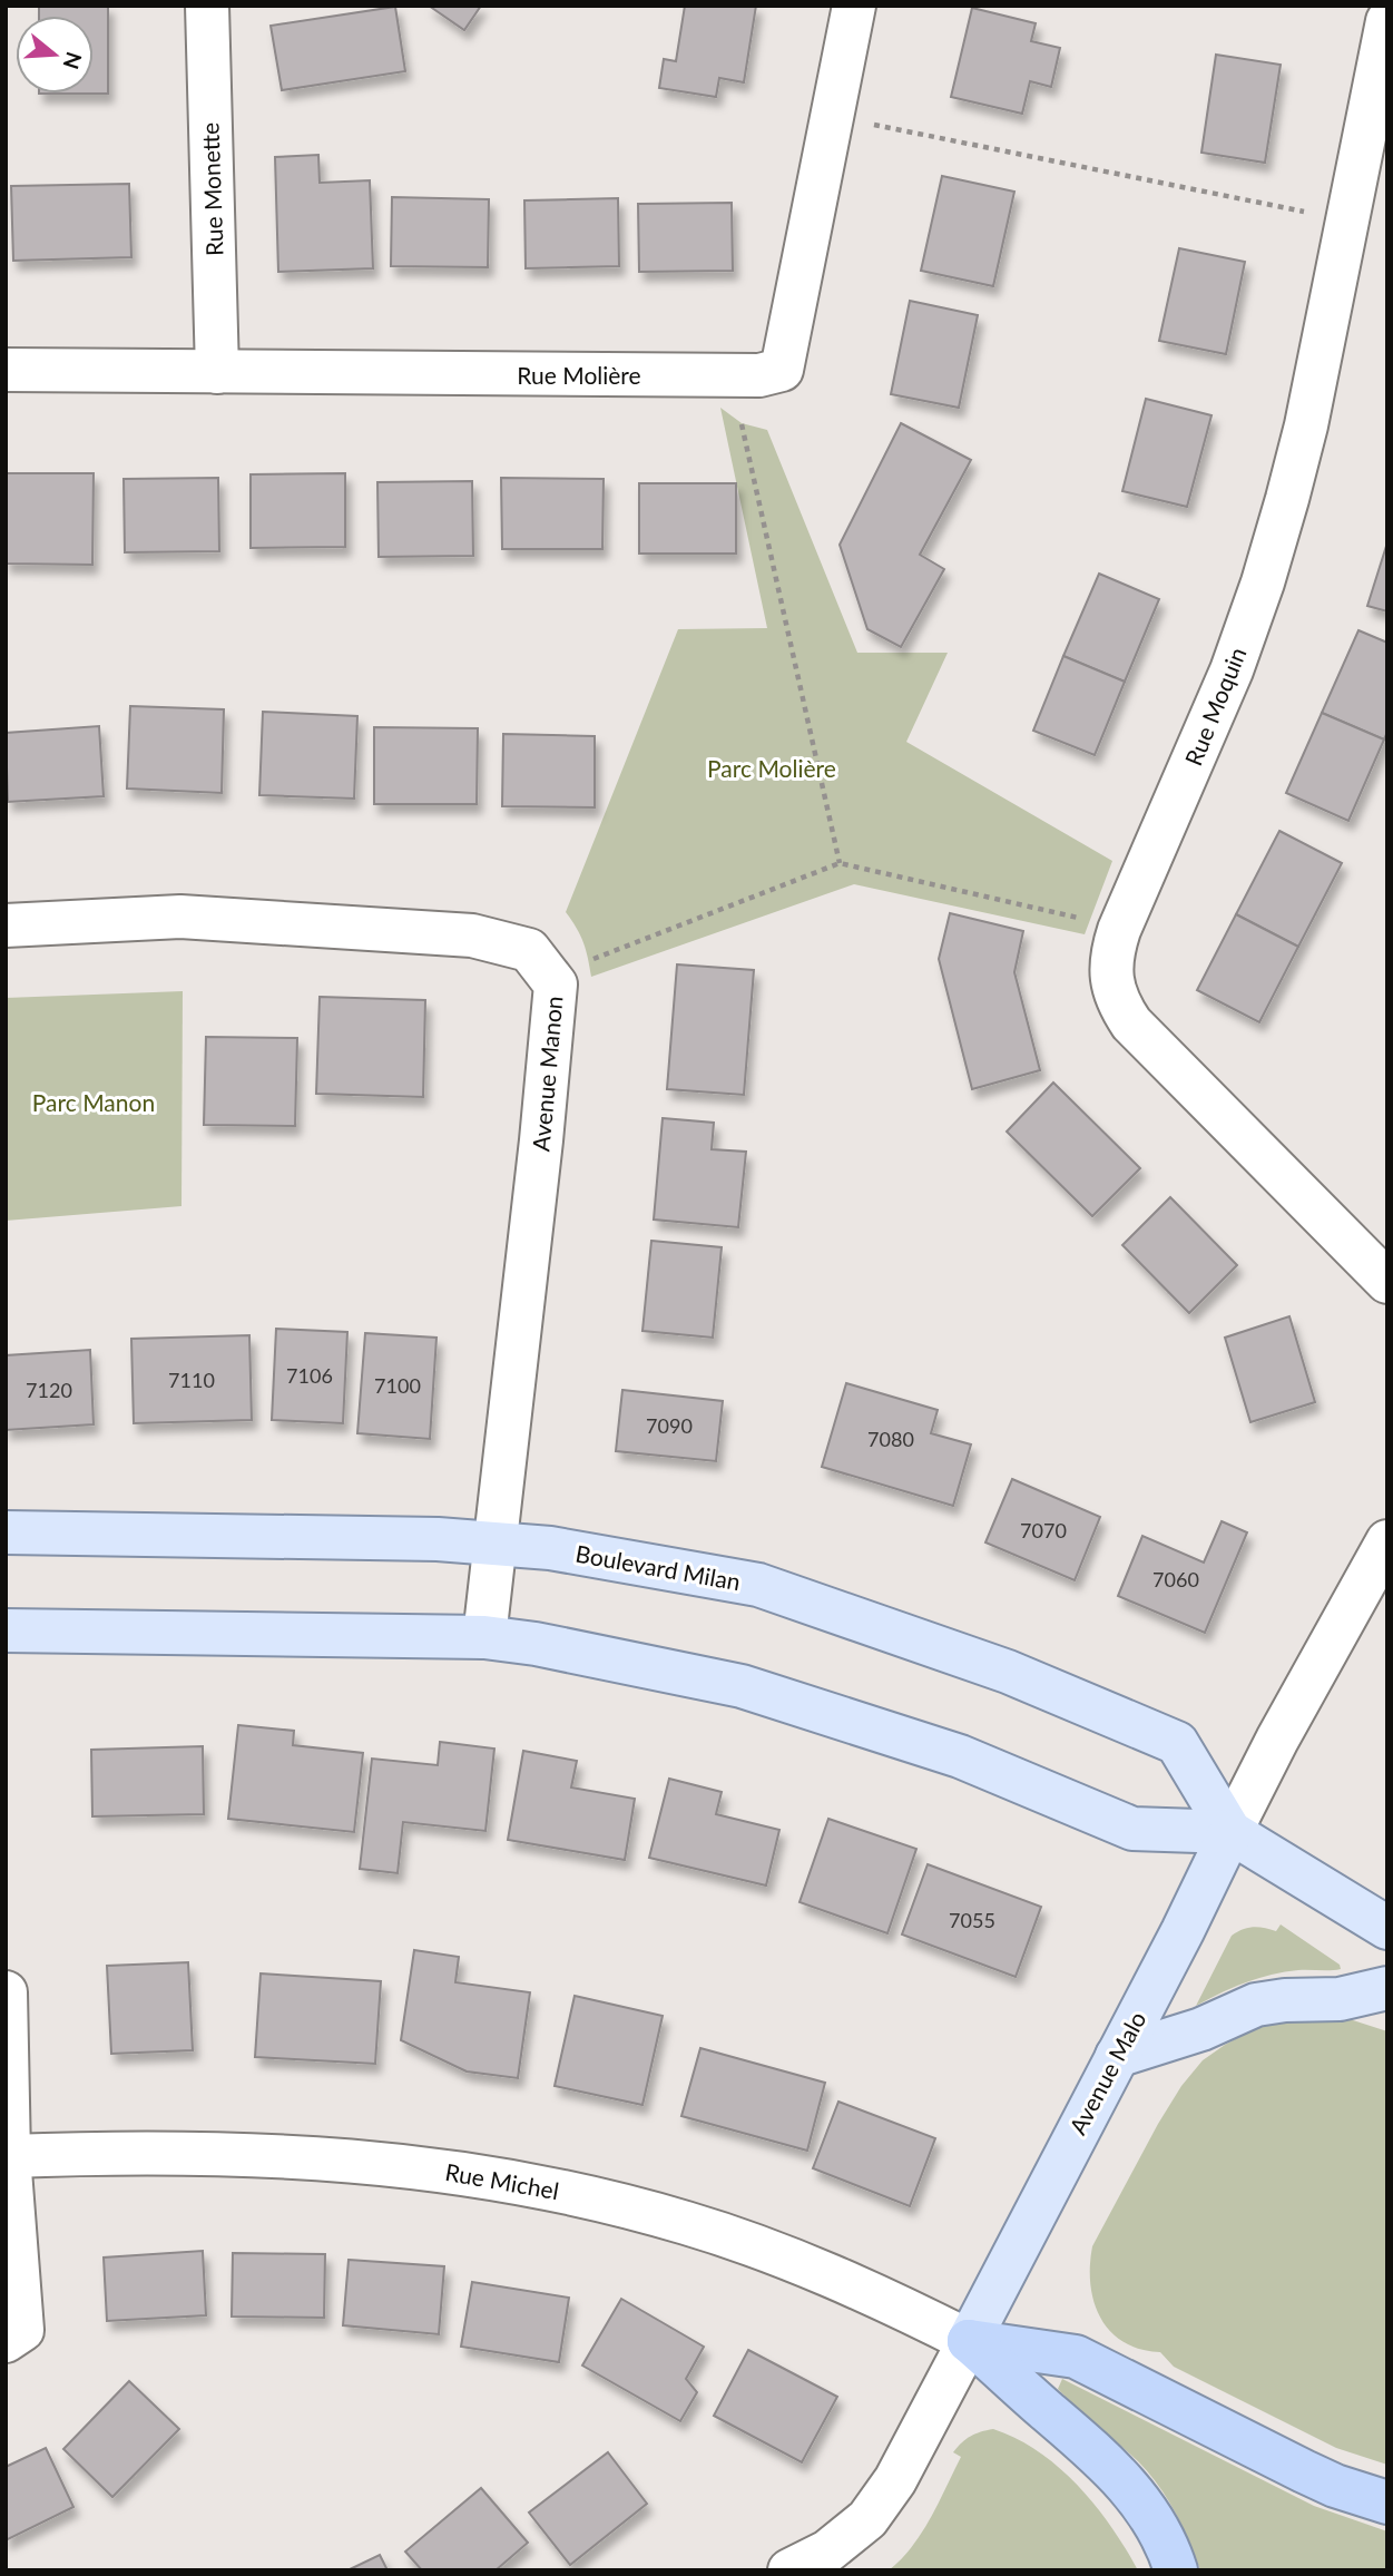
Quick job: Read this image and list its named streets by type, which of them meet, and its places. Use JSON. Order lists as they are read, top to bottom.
{
  "streets": {
    "main road": ["Boulevard Milan", "Avenue Malo"],
    "street": [
      "Rue Monette",
      "Rue Molière",
      "Rue Moquin",
      "Avenue Manon",
      "Rue Michel"
    ]
  },
  "crossings": [
    ["Rue Monette", "Rue Molière"],
    ["Avenue Manon", "Boulevard Milan"],
    ["Boulevard Milan", "Avenue Malo"],
    ["Avenue Malo", "Rue Michel"]
  ],
  "parks": ["Parc Molière", "Parc Manon"],
  "house_numbers": [
    "7106",
    "7110",
    "7100",
    "7120",
    "7090",
    "7080",
    "7070",
    "7060",
    "7055"
  ],
  "north": "right"
}
